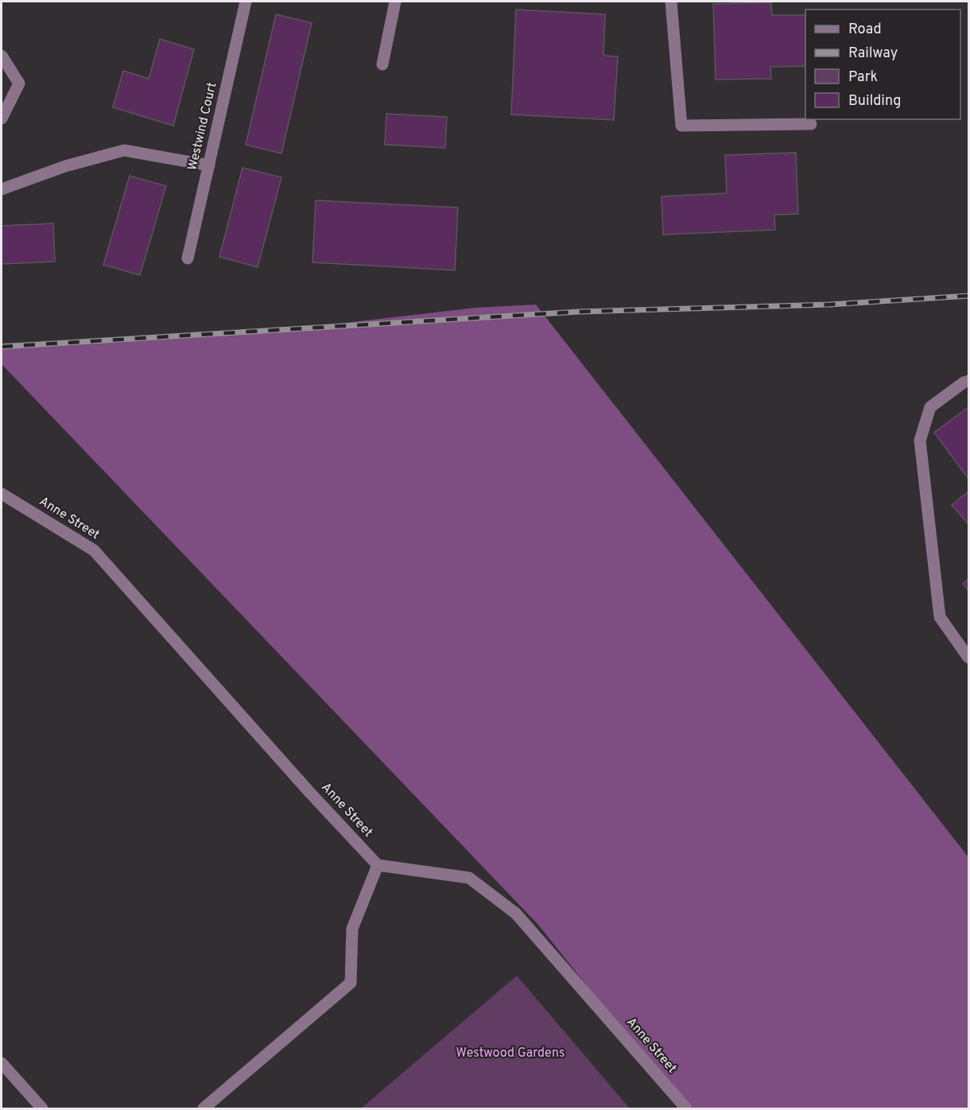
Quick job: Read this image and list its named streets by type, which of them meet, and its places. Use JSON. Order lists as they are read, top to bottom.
{
  "streets": {
    "street": ["Westwind Court", "Anne Street"]
  },
  "parks": ["Westwood Gardens"],
  "legend": [
    "Road",
    "Railway",
    "Park",
    "Building"
  ]
}
